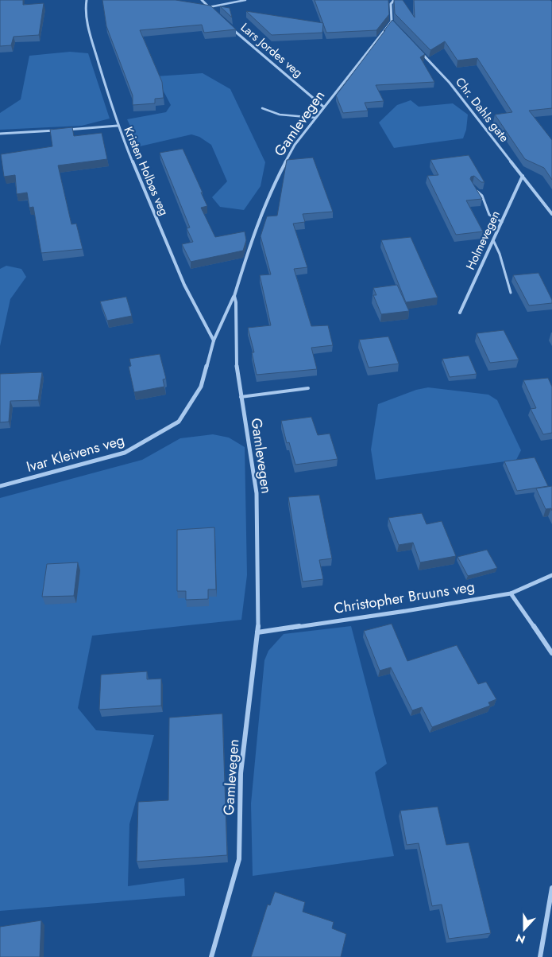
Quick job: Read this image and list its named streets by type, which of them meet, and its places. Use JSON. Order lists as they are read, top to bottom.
{
  "streets": {
    "street": [
      "Lars Jordes veg",
      "Chr. Dahls gate",
      "Gamlevegen",
      "Kristen Holbøs veg",
      "Holmevegen",
      "Ivar Kleivens veg",
      "Christopher Bruuns veg"
    ]
  },
  "crossings": [
    ["Lars Jordes veg", "Gamlevegen"],
    ["Chr. Dahls gate", "Holmevegen"],
    ["Gamlevegen", "Ivar Kleivens veg"],
    ["Gamlevegen", "Christopher Bruuns veg"],
    ["Kristen Holbøs veg", "Ivar Kleivens veg"]
  ],
  "north": "bottom"
}
